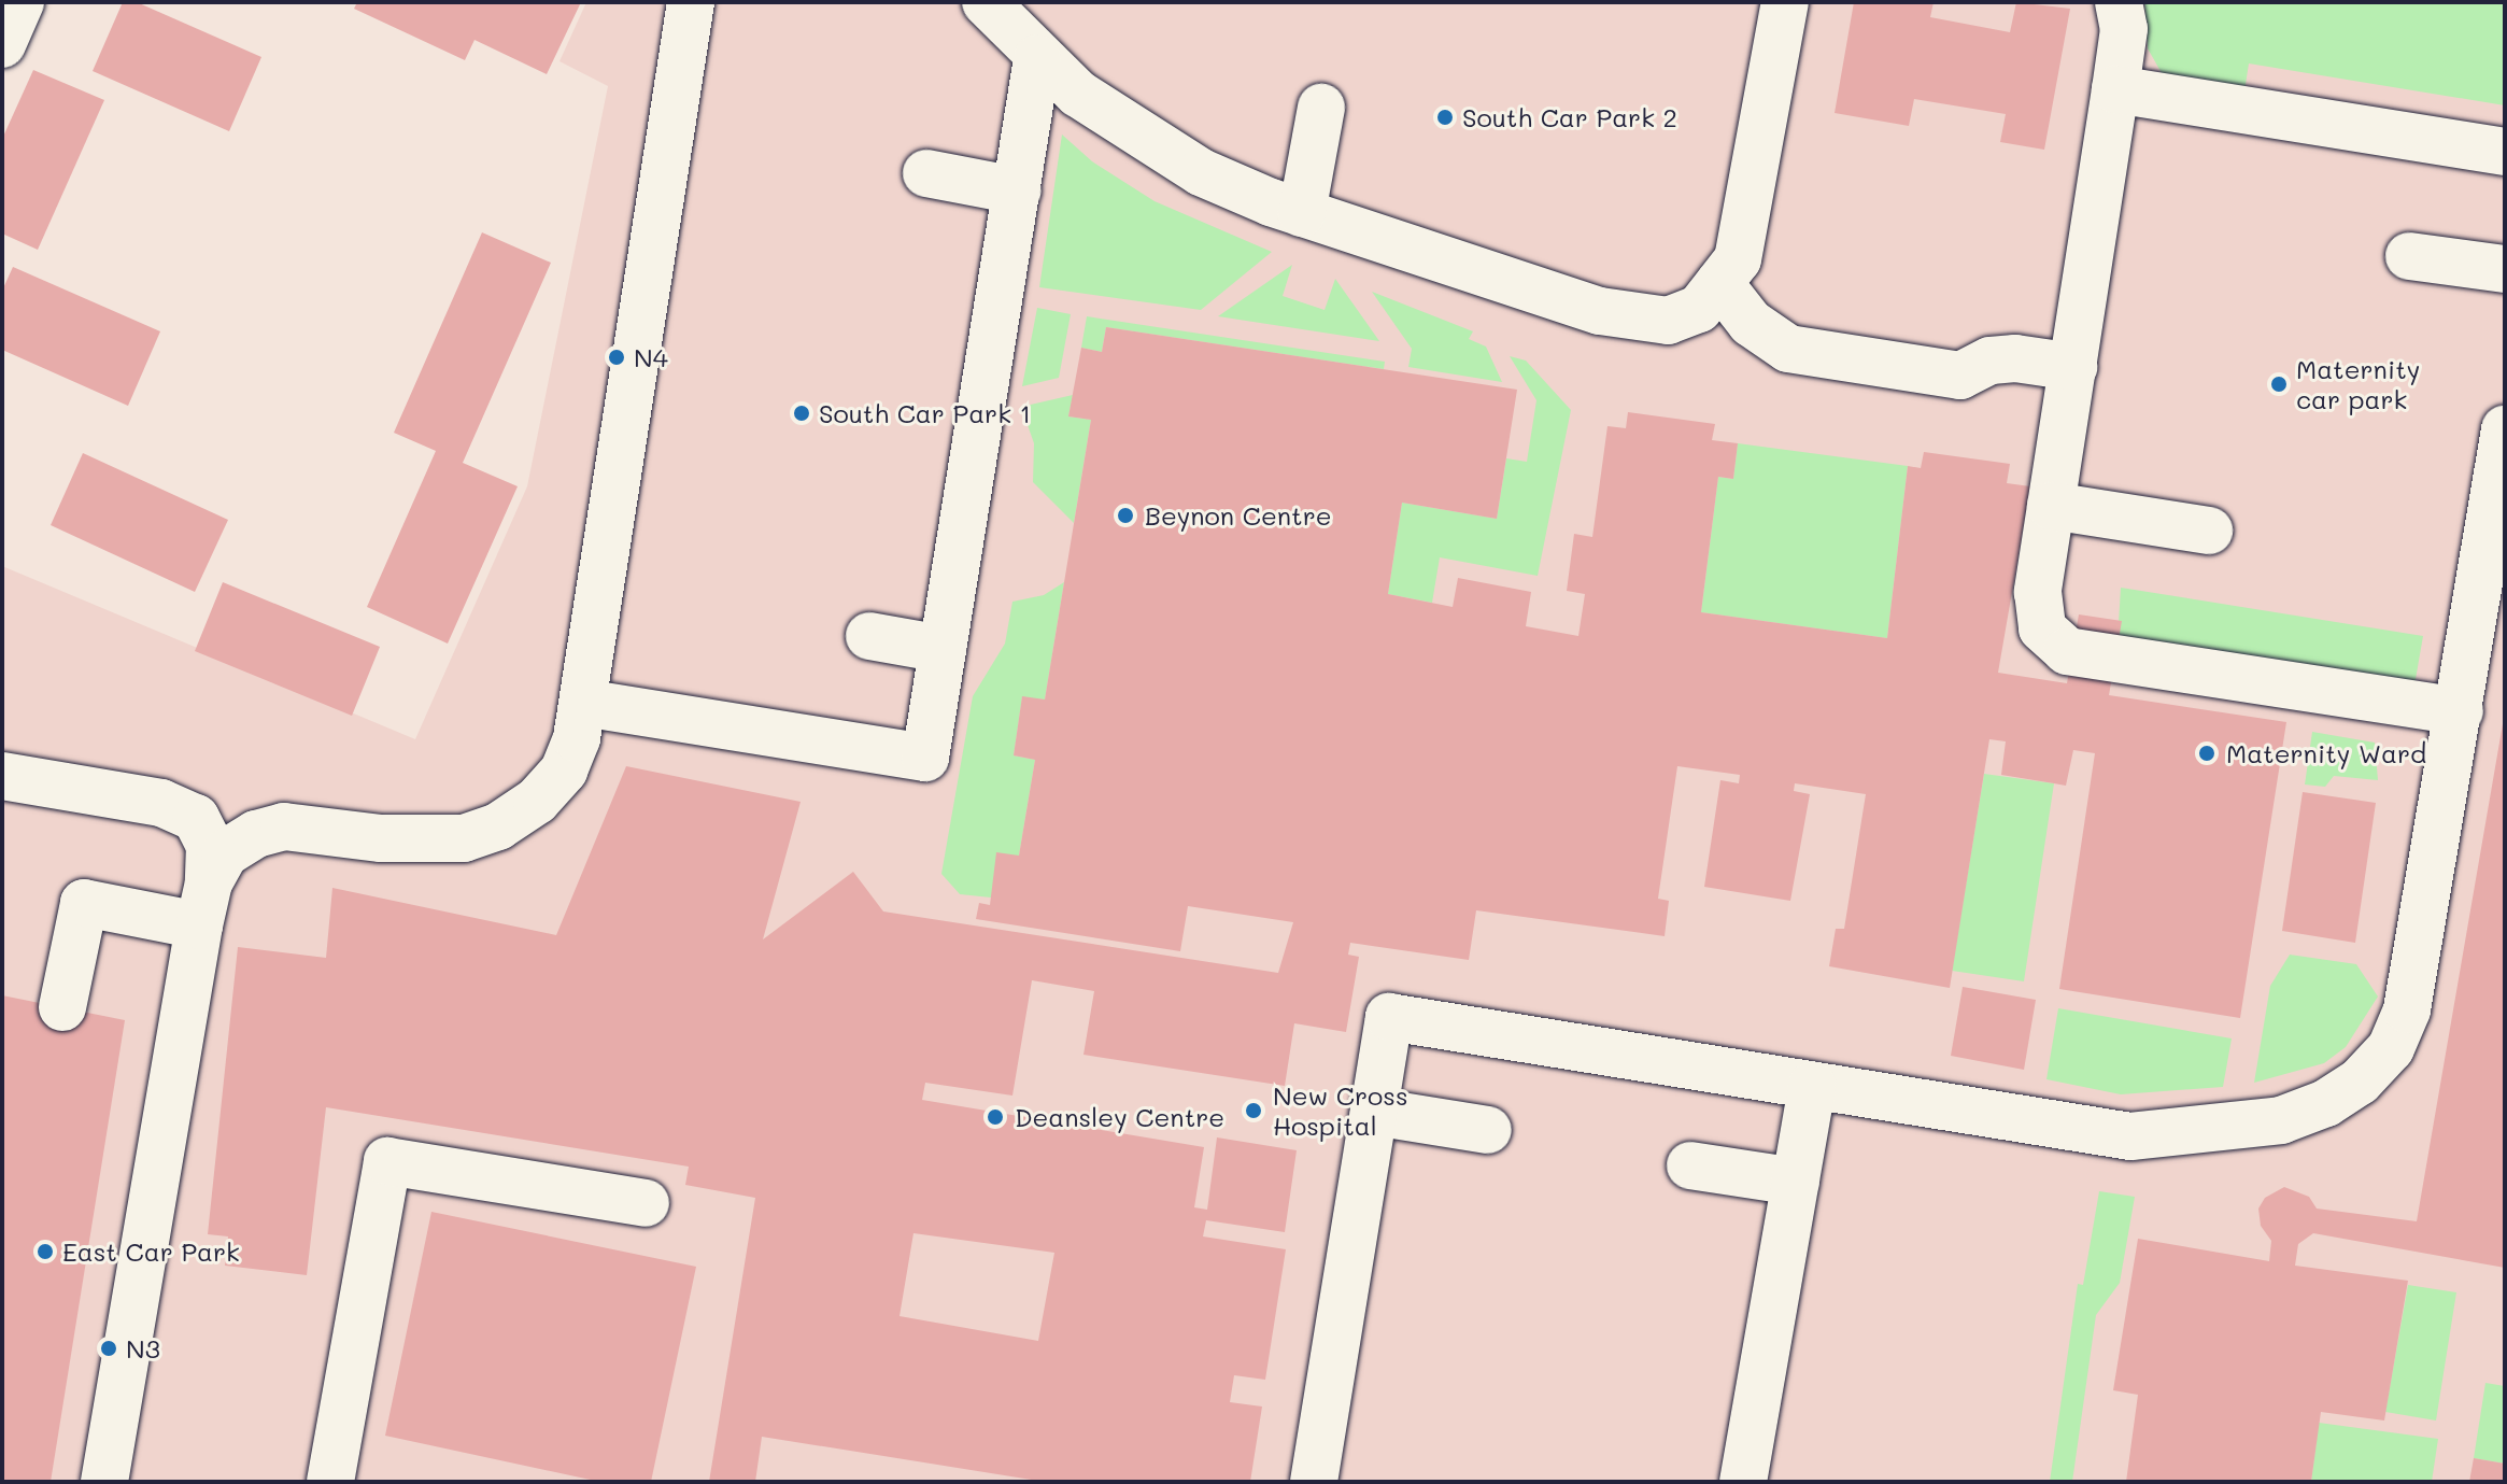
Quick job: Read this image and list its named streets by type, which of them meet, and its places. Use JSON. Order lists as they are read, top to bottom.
{
  "places": [
    "South Car Park 2",
    "N4",
    "Maternity car park",
    "South Car Park 1",
    "Beynon Centre",
    "Maternity Ward",
    "New Cross Hospital",
    "Deansley Centre",
    "East Car Park",
    "N3"
  ]
}
